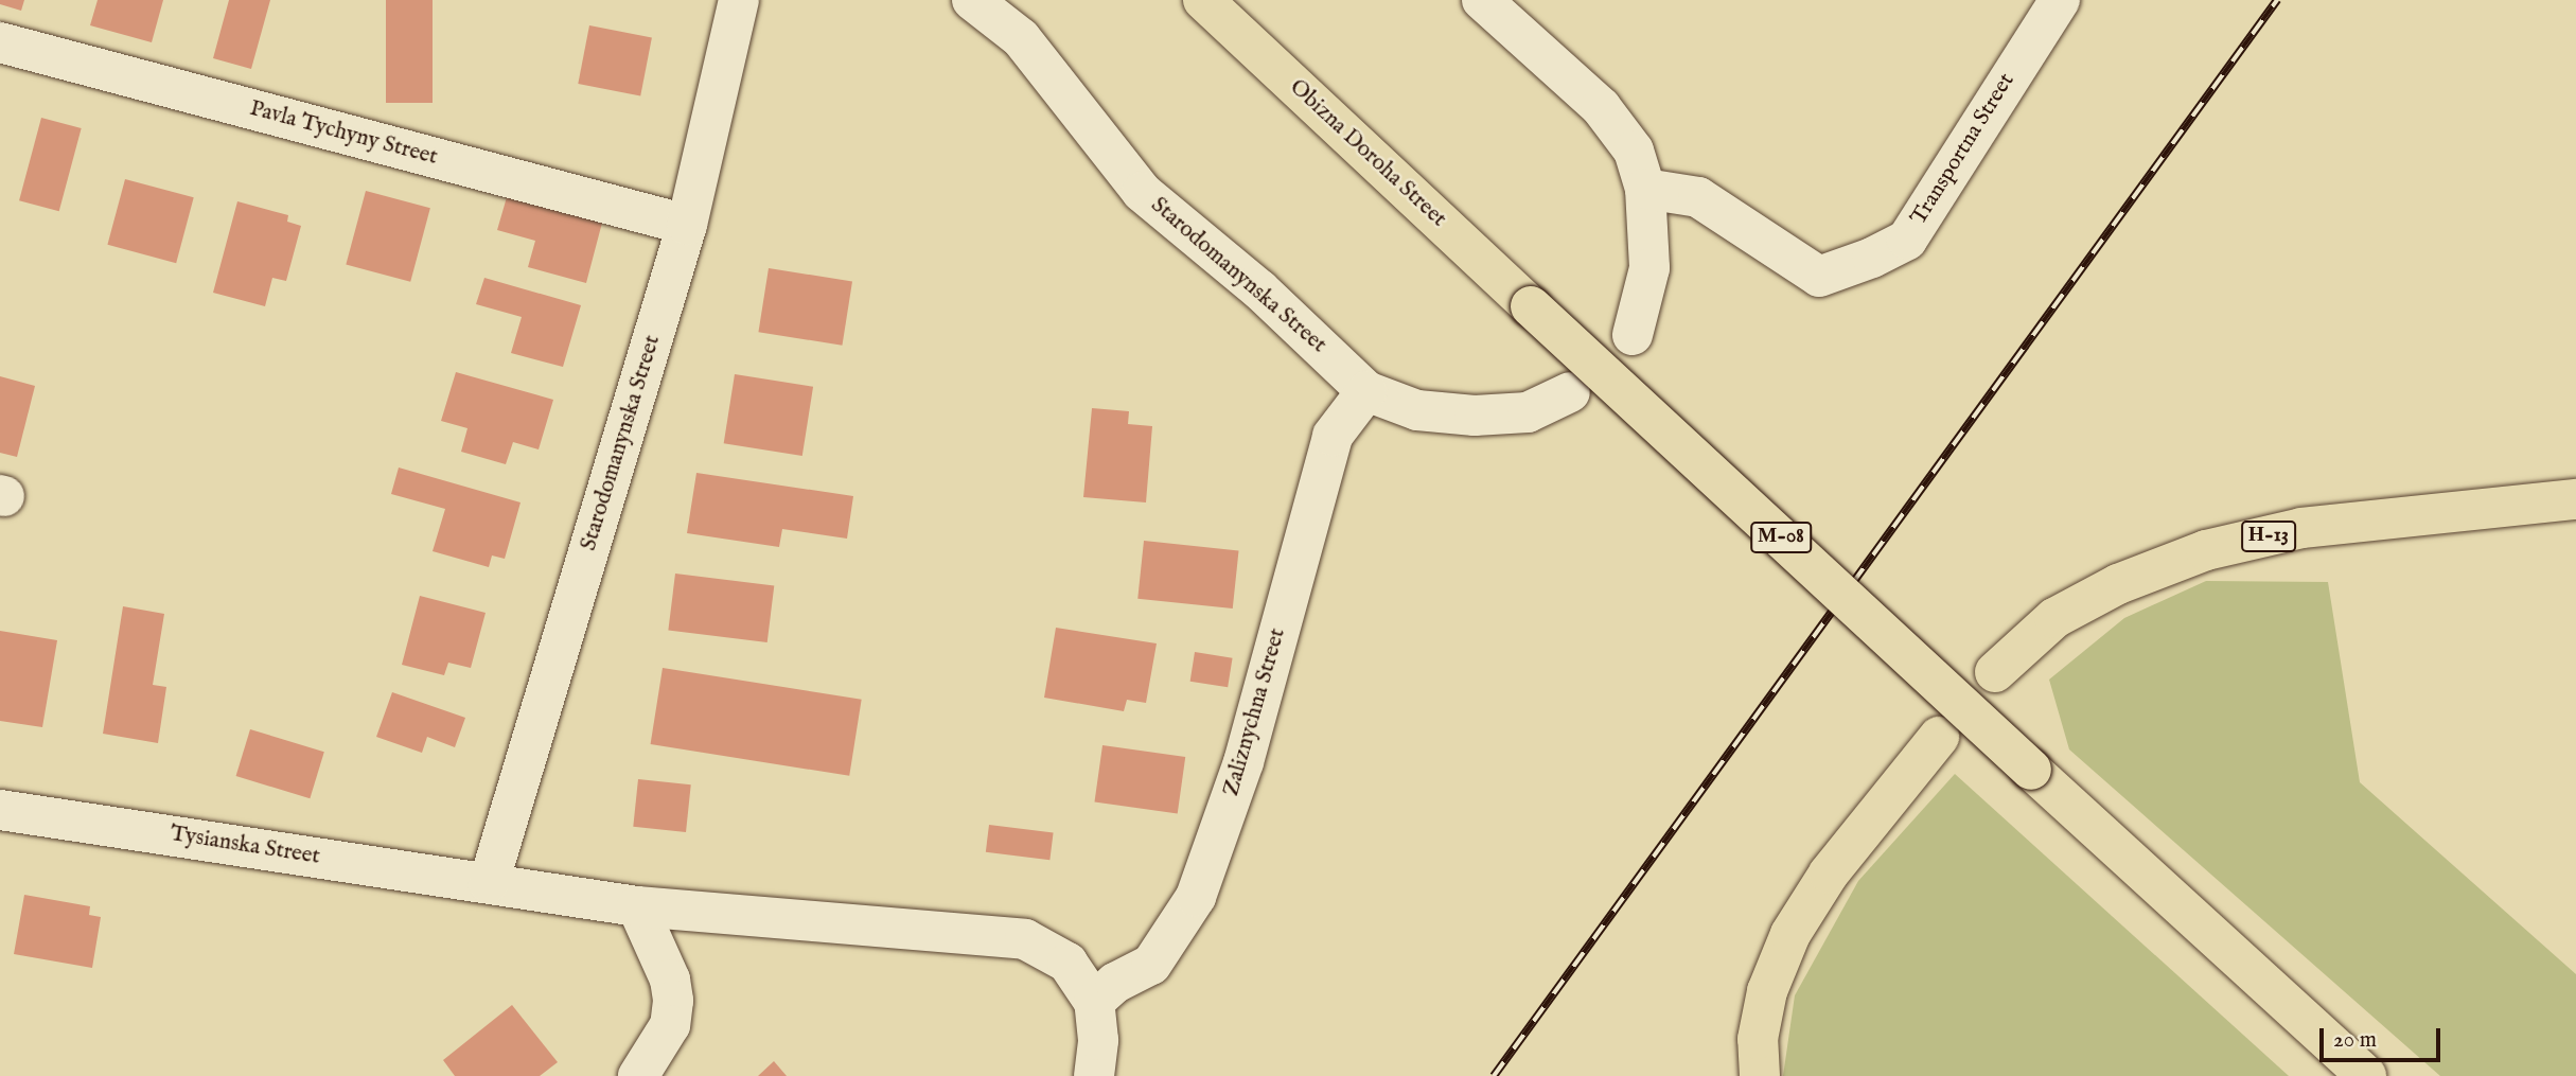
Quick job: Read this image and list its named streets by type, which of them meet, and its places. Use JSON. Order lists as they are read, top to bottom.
{
  "streets": {
    "highway": ["Obizna Doroha Street", "Н-13", "М-08"],
    "street": [
      "Pavla Tychyny Street",
      "Transportna Street",
      "Starodomanynska Street",
      "Zaliznychna Street",
      "Tysianska Street"
    ]
  },
  "crossings": [
    ["Pavla Tychyny Street", "Starodomanynska Street"],
    ["Starodomanynska Street", "Zaliznychna Street"],
    ["Starodomanynska Street", "Tysianska Street"]
  ],
  "scale_bar": "20 m"
}
